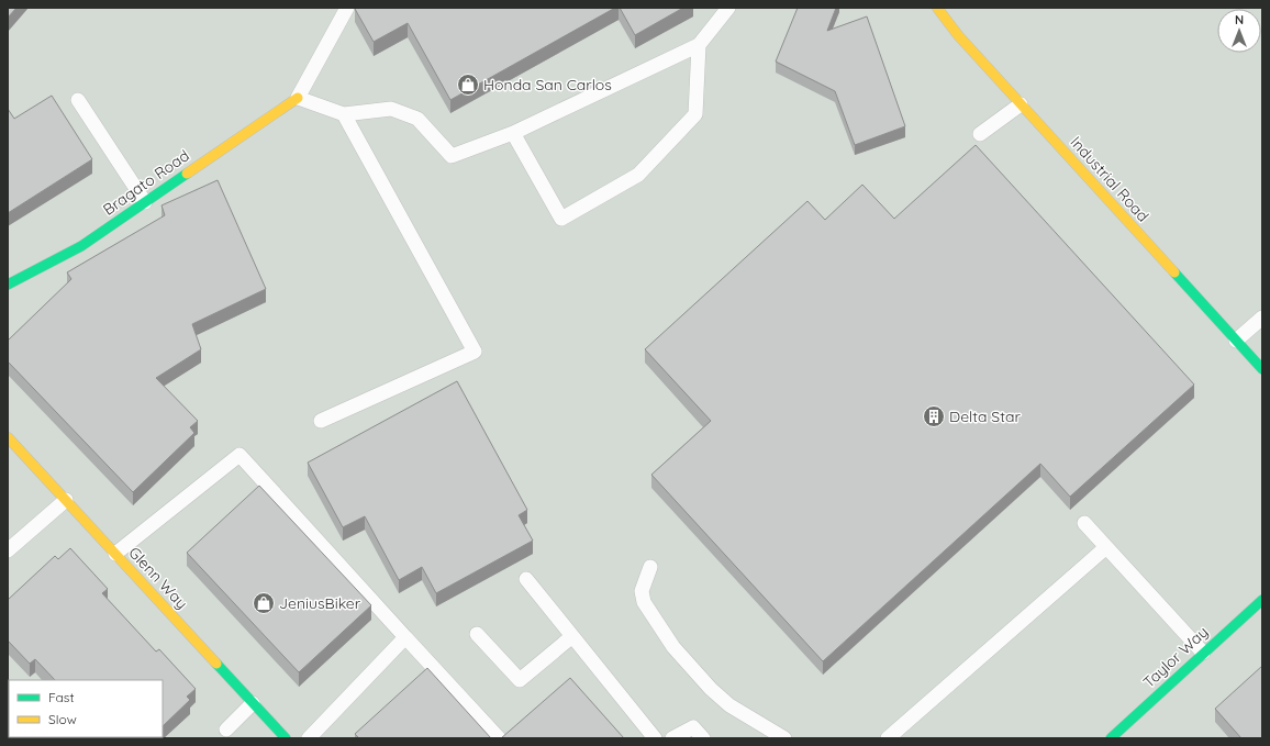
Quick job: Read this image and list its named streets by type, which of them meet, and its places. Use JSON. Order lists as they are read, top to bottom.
{
  "streets": {
    "street": [
      "Industrial Road",
      "Bragato Road",
      "Glenn Way",
      "Taylor Way"
    ]
  },
  "places": {
    "shop": ["Honda San Carlos", "JeniusBiker"],
    "building": ["Delta Star"]
  },
  "legend": ["Fast", "Slow"],
  "north": "top"
}
